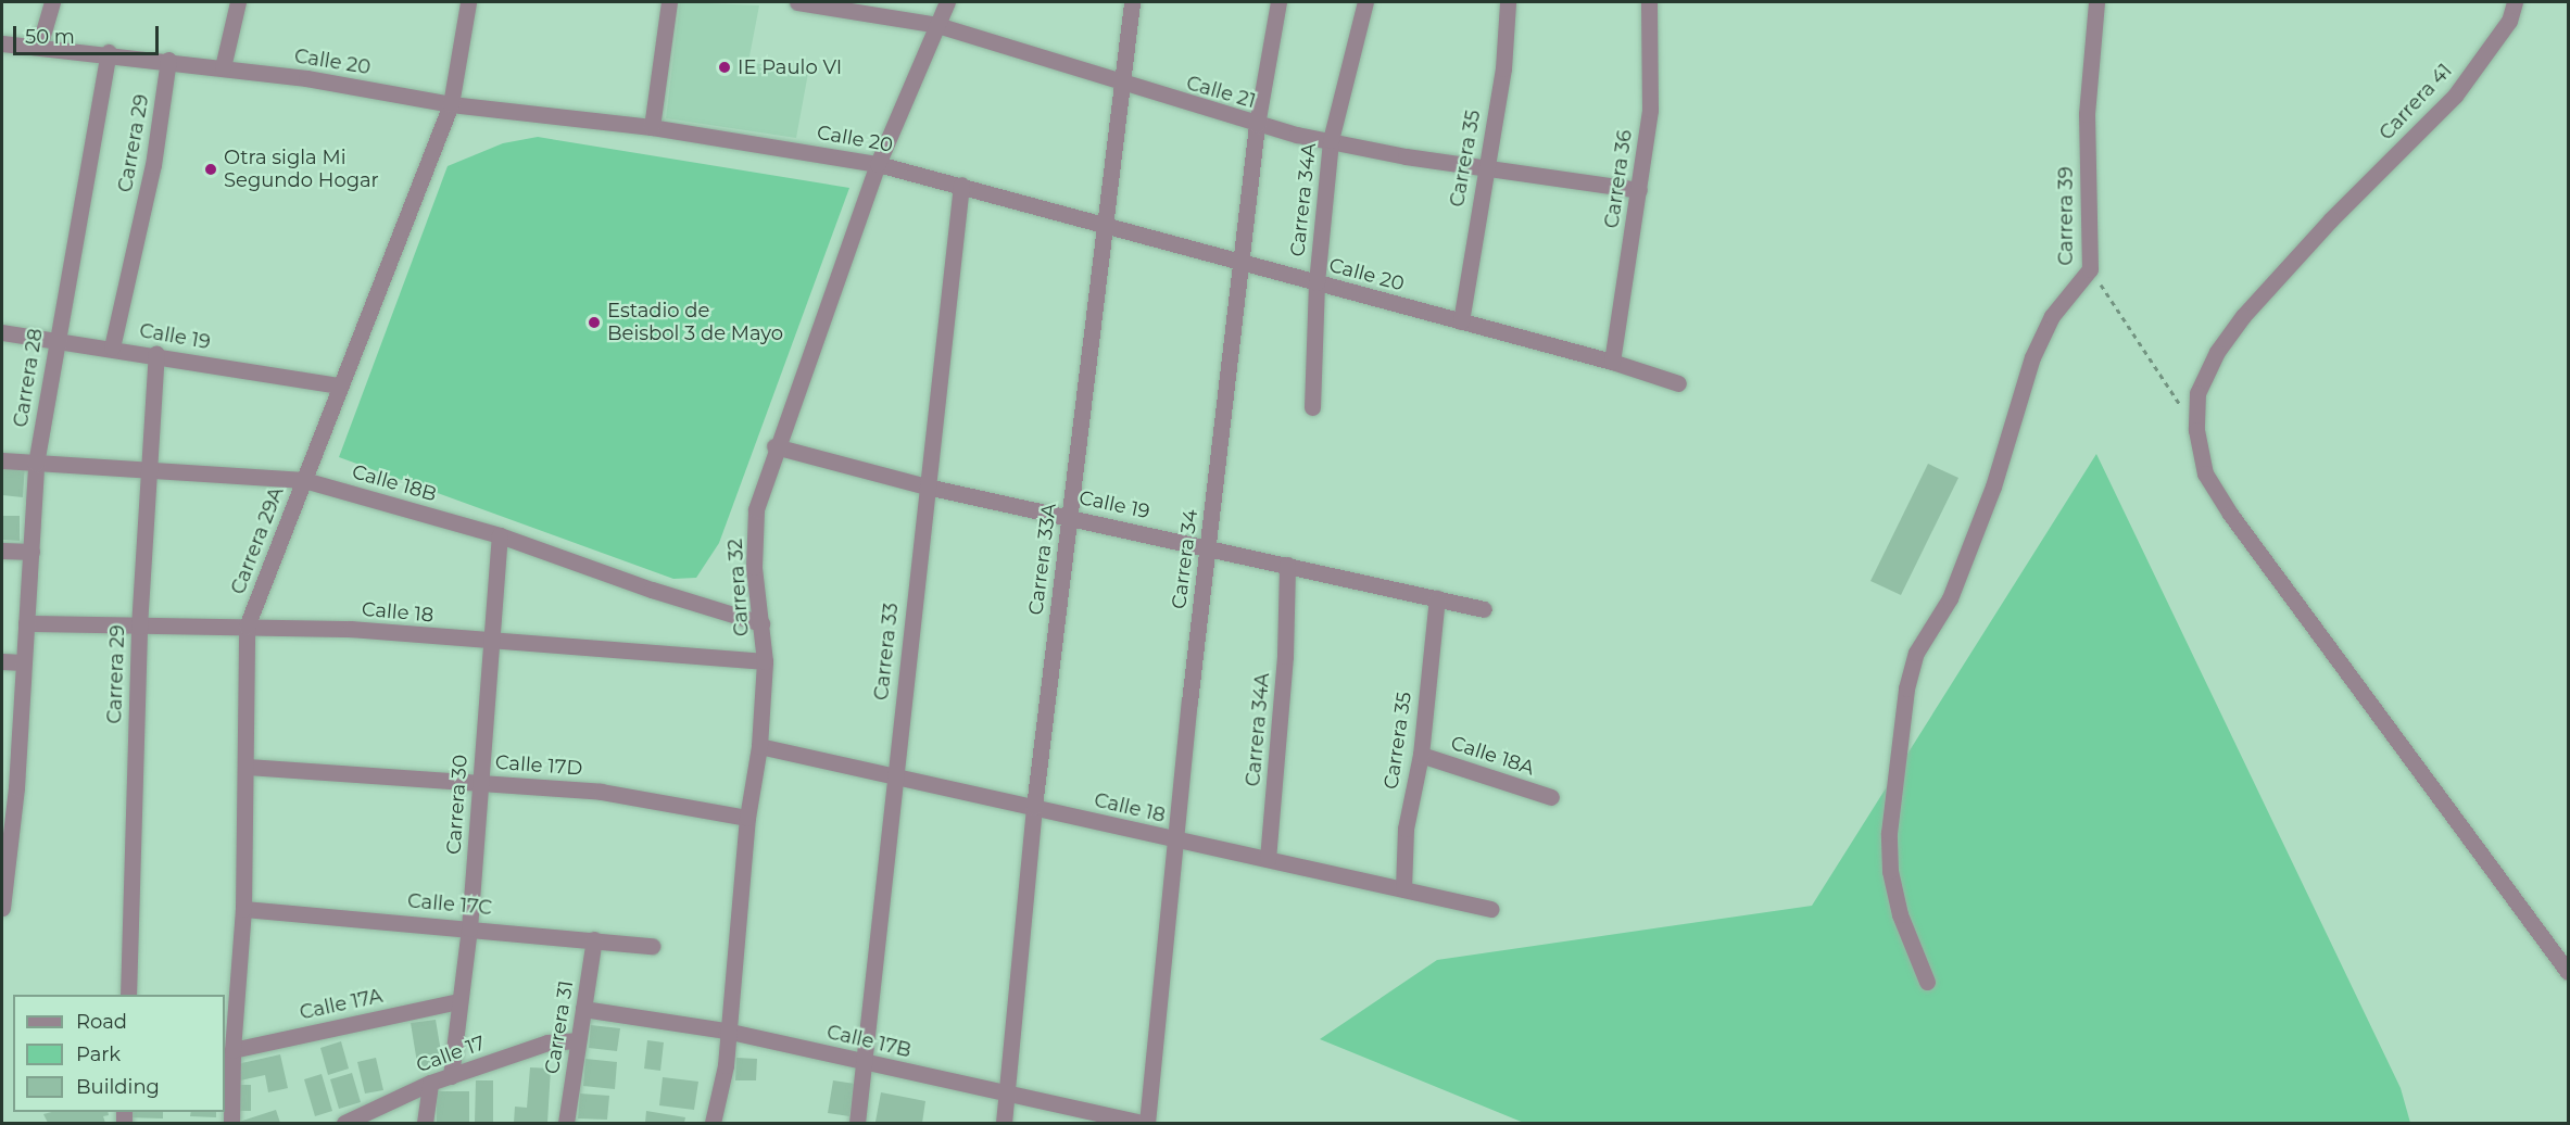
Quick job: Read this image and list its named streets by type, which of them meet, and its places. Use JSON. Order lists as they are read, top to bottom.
{
  "streets": {
    "street": [
      "Calle 20",
      "Calle 21",
      "Carrera 41",
      "Carrera 29",
      "Carrera 35",
      "Carrera 36",
      "Carrera 34A",
      "Carrera 39",
      "Calle 19",
      "Carrera 28",
      "Calle 18B",
      "Carrera 29A",
      "Carrera 33A",
      "Carrera 34",
      "Carrera 32",
      "Calle 18",
      "Carrera 33",
      "Calle 18A",
      "Calle 17D",
      "Carrera 30",
      "Calle 17C",
      "Calle 17A",
      "Carrera 31",
      "Calle 17B",
      "Calle 17"
    ]
  },
  "crossings": [
    ["Calle 20", "Carrera 29"],
    ["Calle 20", "Carrera 35"],
    ["Calle 20", "Carrera 36"],
    ["Calle 20", "Carrera 34A"],
    ["Calle 20", "Carrera 28"],
    ["Calle 20", "Carrera 29A"],
    ["Calle 20", "Carrera 33A"],
    ["Calle 20", "Carrera 34"],
    ["Calle 20", "Carrera 32"],
    ["Calle 20", "Carrera 33"],
    ["Calle 21", "Carrera 35"],
    ["Calle 21", "Carrera 36"],
    ["Calle 21", "Carrera 34A"],
    ["Calle 21", "Carrera 33A"],
    ["Calle 21", "Carrera 34"],
    ["Calle 21", "Carrera 32"],
    ["Carrera 29", "Calle 19"],
    ["Carrera 29", "Calle 18B"],
    ["Carrera 29", "Calle 18"],
    ["Carrera 35", "Calle 19"],
    ["Carrera 35", "Calle 18"],
    ["Carrera 35", "Calle 18A"],
    ["Carrera 34A", "Calle 19"],
    ["Carrera 34A", "Calle 18"],
    ["Calle 19", "Carrera 28"],
    ["Calle 19", "Carrera 29A"],
    ["Calle 19", "Carrera 33A"],
    ["Calle 19", "Carrera 34"],
    ["Calle 19", "Carrera 32"],
    ["Calle 19", "Carrera 33"],
    ["Carrera 28", "Calle 18B"],
    ["Carrera 28", "Calle 18"],
    ["Calle 18B", "Carrera 29A"],
    ["Calle 18B", "Carrera 32"],
    ["Calle 18B", "Carrera 30"],
    ["Carrera 29A", "Calle 18"],
    ["Carrera 29A", "Calle 17D"],
    ["Carrera 29A", "Calle 17C"],
    ["Carrera 29A", "Calle 17A"],
    ["Carrera 33A", "Calle 18"],
    ["Carrera 33A", "Calle 17B"],
    ["Carrera 34", "Calle 18"],
    ["Carrera 34", "Calle 17B"],
    ["Carrera 32", "Calle 18"],
    ["Carrera 32", "Calle 17D"],
    ["Carrera 32", "Calle 17B"],
    ["Calle 18", "Carrera 33"],
    ["Calle 18", "Carrera 30"],
    ["Carrera 33", "Calle 17B"],
    ["Calle 17D", "Carrera 30"],
    ["Carrera 30", "Calle 17C"],
    ["Carrera 30", "Calle 17A"],
    ["Carrera 30", "Calle 17"],
    ["Calle 17C", "Carrera 31"],
    ["Carrera 31", "Calle 17B"],
    ["Carrera 31", "Calle 17"]
  ],
  "places": ["IE Paulo VI", "Otra sigla Mi Segundo Hogar", "Estadio de Beisbol 3 de Mayo"],
  "legend": ["Road", "Park", "Building"],
  "scale_bar": "50 m"
}
